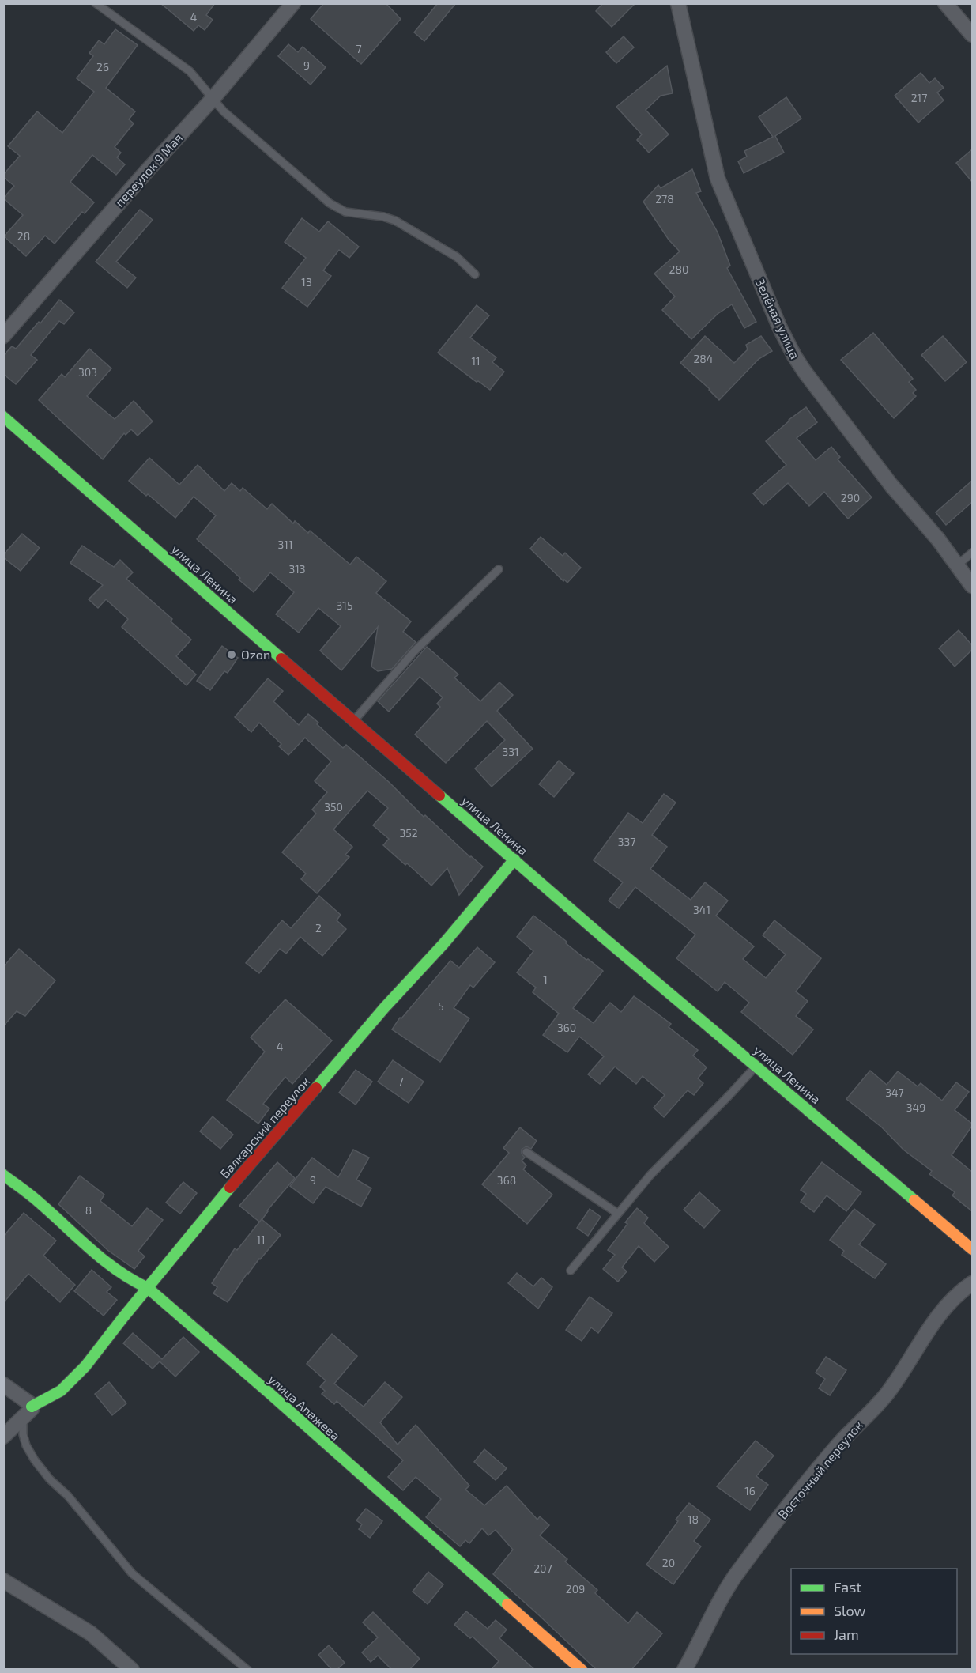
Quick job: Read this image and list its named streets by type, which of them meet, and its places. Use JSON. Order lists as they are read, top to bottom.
{
  "streets": {
    "street": [
      "переулок 9 Мая",
      "Зелёная улица",
      "улица Ленина",
      "Балкарский переулок",
      "улица Апажева",
      "Восточный переулок"
    ]
  },
  "crossings": [
    ["улица Ленина", "Балкарский переулок"],
    ["Балкарский переулок", "улица Апажева"]
  ],
  "places": ["Ozon"],
  "house_numbers": [
    "4",
    "7",
    "9",
    "26",
    "217",
    "278",
    "28",
    "280",
    "13",
    "284",
    "11",
    "303",
    "290",
    "311",
    "313",
    "315",
    "331",
    "350",
    "352",
    "337",
    "341",
    "2",
    "1",
    "5",
    "360",
    "4",
    "7",
    "347",
    "349",
    "9",
    "368",
    "8",
    "11",
    "16",
    "18",
    "20",
    "207",
    "209"
  ],
  "legend": ["Fast", "Slow", "Jam"]
}
